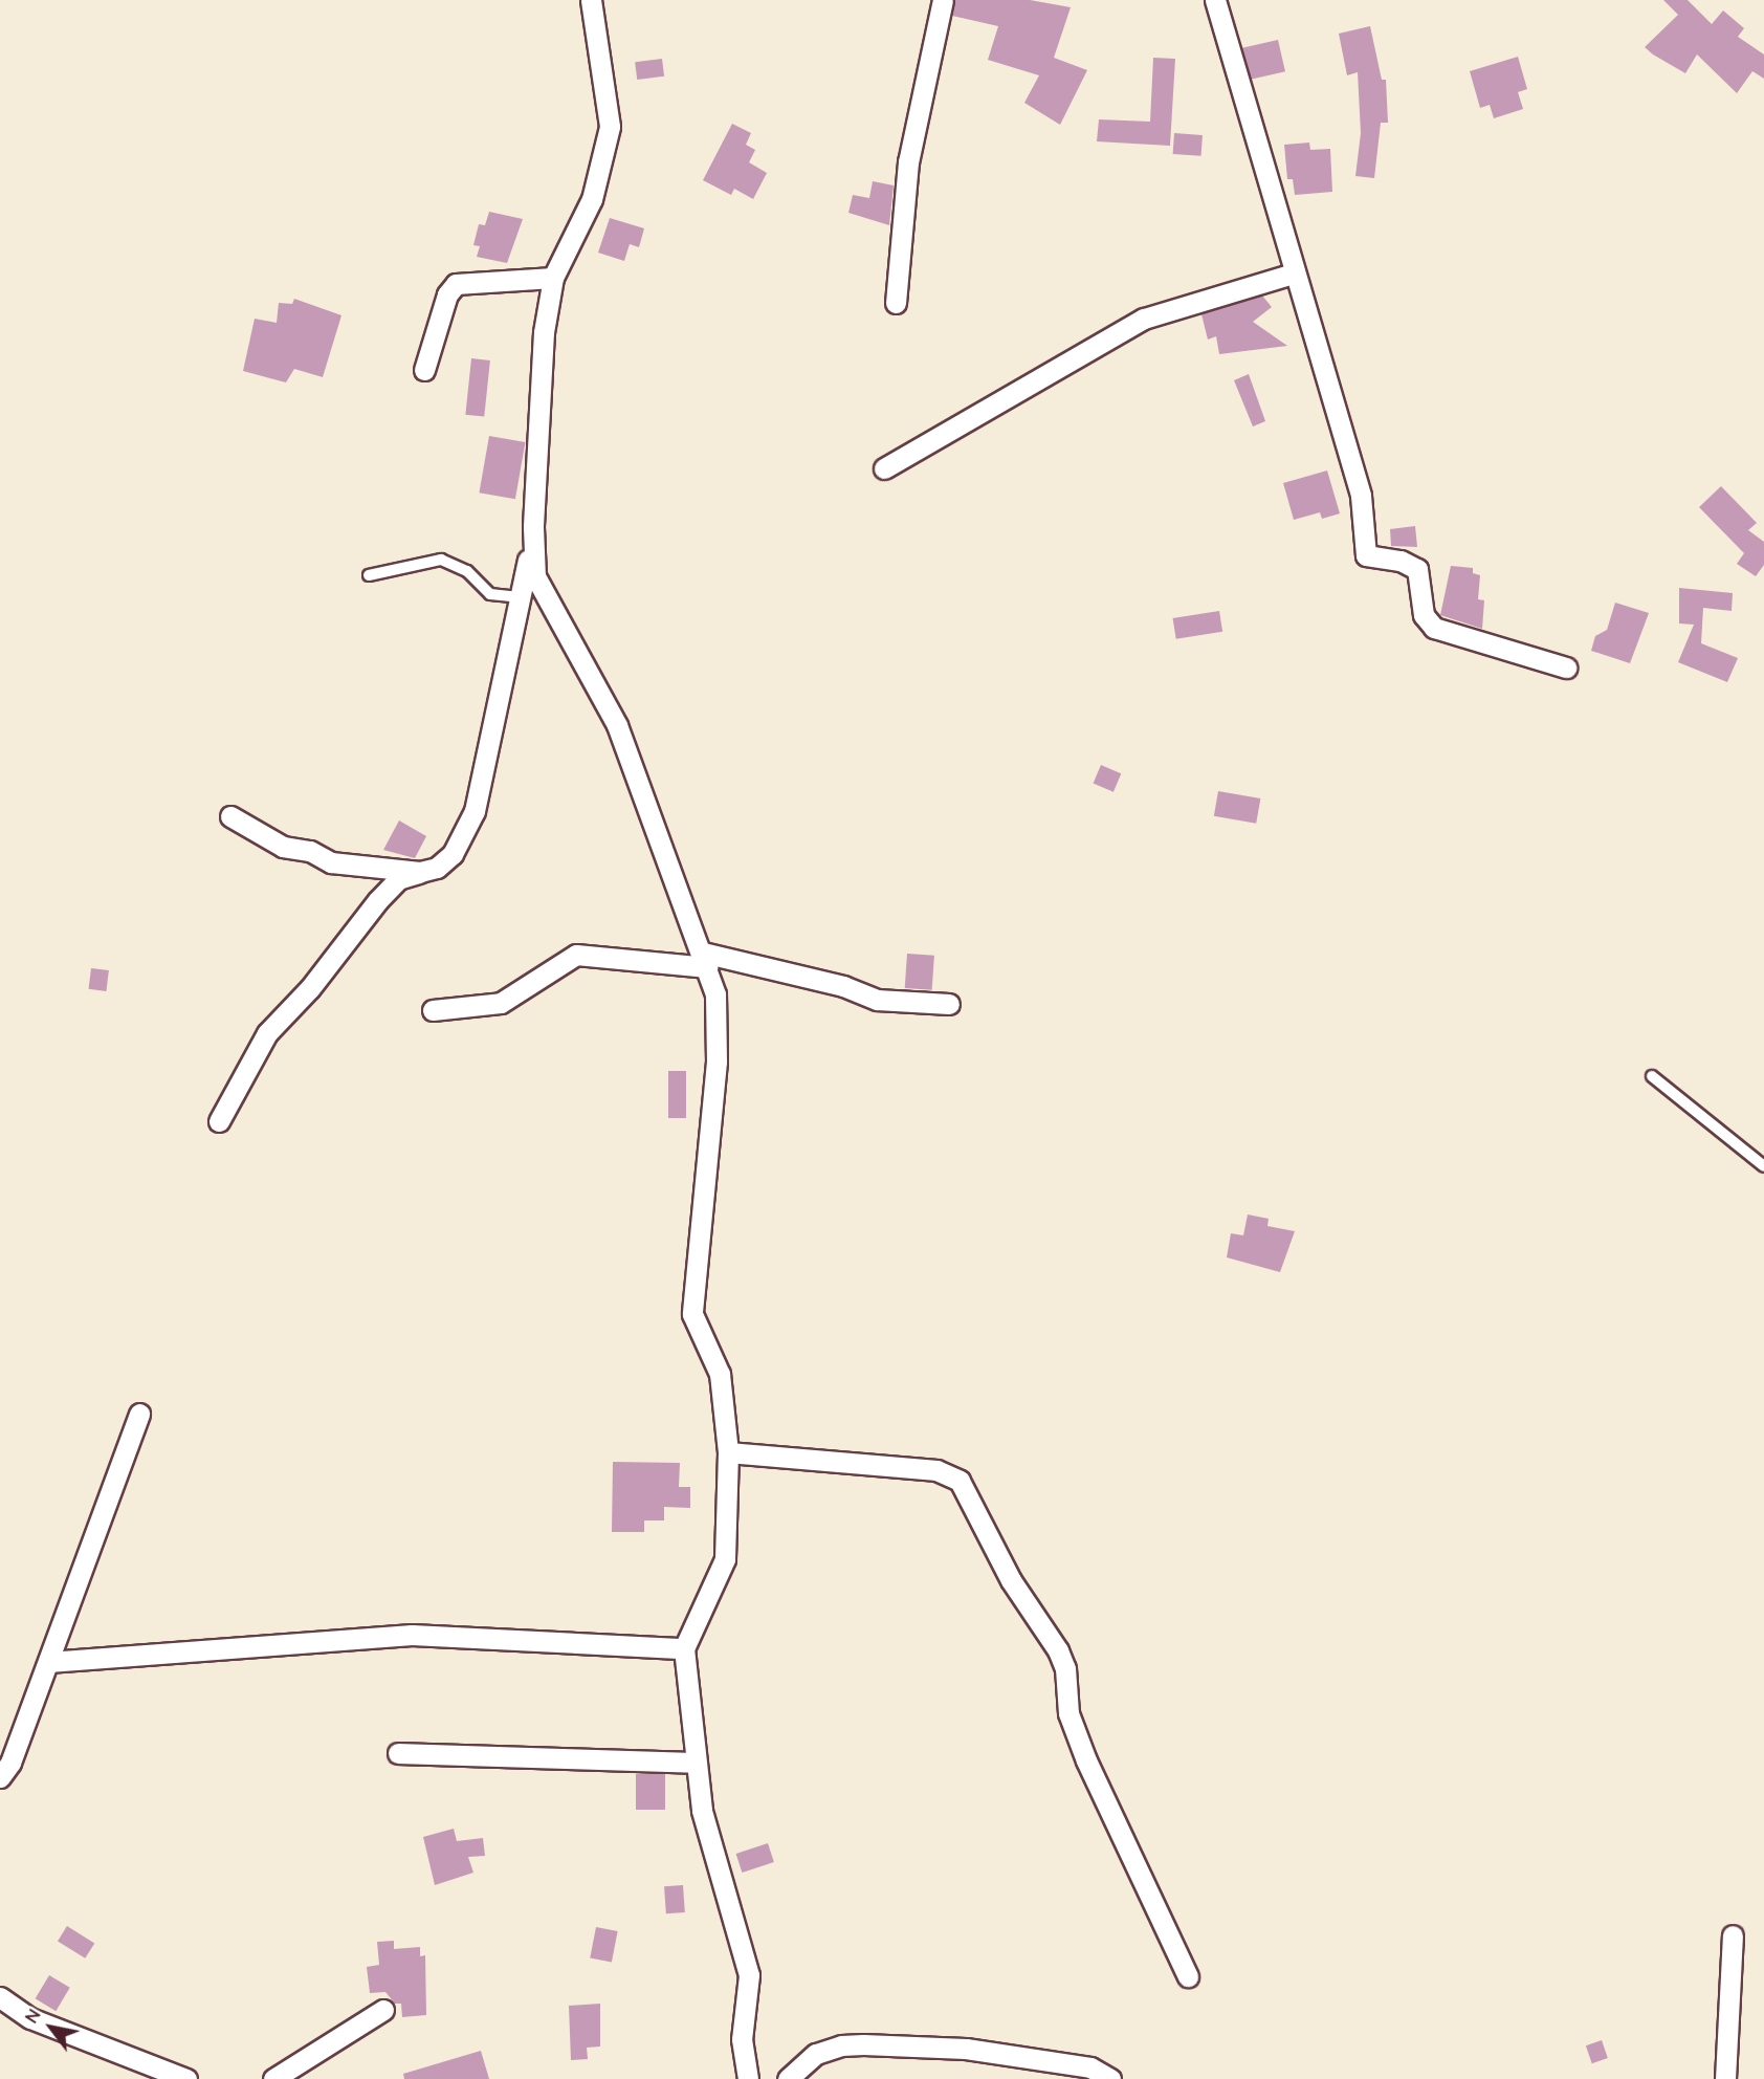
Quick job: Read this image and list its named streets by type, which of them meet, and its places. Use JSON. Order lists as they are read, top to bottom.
{
  "north": "top left"
}
